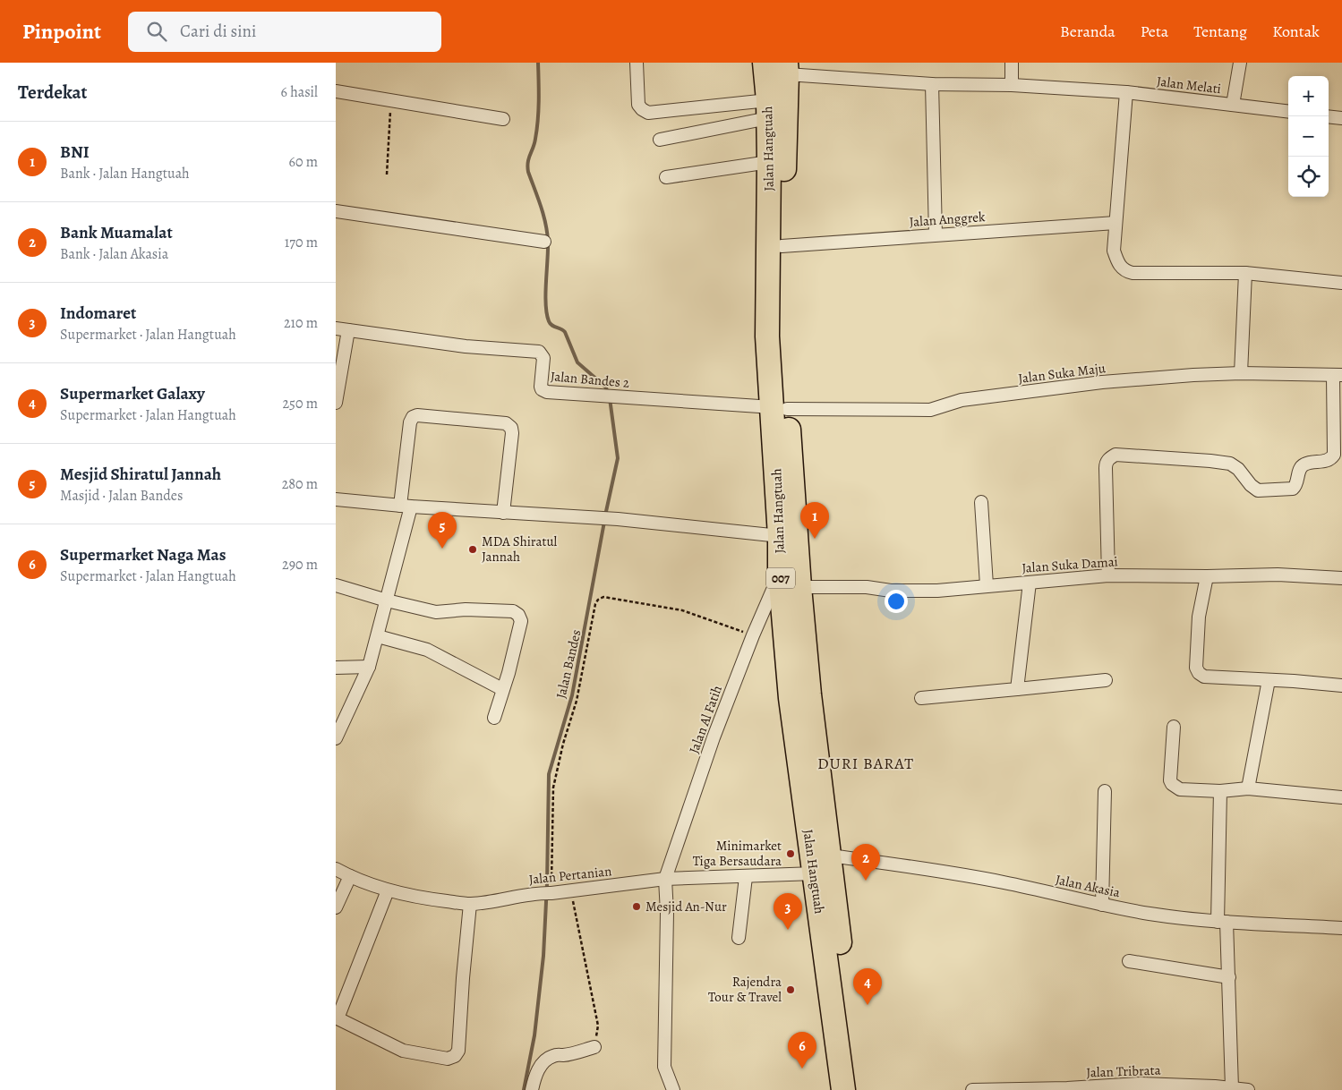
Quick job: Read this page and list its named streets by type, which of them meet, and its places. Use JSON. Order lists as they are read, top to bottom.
{
  "streets": {
    "highway": ["Jalan Hangtuah", "007"],
    "street": [
      "Jalan Melati",
      "Jalan Anggrek",
      "Jalan Suka Maju",
      "Jalan Bandes 2",
      "Jalan Suka Damai",
      "Jalan Al Fatih",
      "Jalan Pertanian",
      "Jalan Akasia",
      "Jalan Tribrata"
    ],
    "path": ["Jalan Bandes"]
  },
  "crossings": [
    ["Jalan Melati", "Jalan Hangtuah"],
    ["Jalan Hangtuah", "Jalan Anggrek"],
    ["Jalan Hangtuah", "Jalan Suka Maju"],
    ["Jalan Hangtuah", "Jalan Bandes 2"],
    ["Jalan Hangtuah", "Jalan Suka Damai"],
    ["Jalan Hangtuah", "Jalan Al Fatih"],
    ["Jalan Hangtuah", "Jalan Pertanian"],
    ["Jalan Hangtuah", "Jalan Akasia"],
    ["Jalan Suka Maju", "Jalan Bandes 2"],
    ["Jalan Bandes", "Jalan Al Fatih"],
    ["Jalan Bandes", "Jalan Pertanian"],
    ["Jalan Al Fatih", "Jalan Pertanian"]
  ],
  "districts": ["DURI BARAT"],
  "places": [
    "MDA Shiratul Jannah",
    "Minimarket Tiga Bersaudara",
    "Mesjid An-Nur",
    "Rajendra Tour & Travel"
  ],
  "page": {
    "header": "Pinpoint",
    "search": "Cari di sini",
    "nav": [
      "Beranda",
      "Peta",
      "Tentang",
      "Kontak"
    ],
    "heading": ["Terdekat", "6 hasil"],
    "map_buttons": ["+", "−"],
    "list": [
      {
        "mark": "1",
        "name": "BNI",
        "note": "Bank · Jalan Hangtuah",
        "value": "60 m"
      },
      {
        "mark": "2",
        "name": "Bank Muamalat",
        "note": "Bank · Jalan Akasia",
        "value": "170 m"
      },
      {
        "mark": "3",
        "name": "Indomaret",
        "note": "Supermarket · Jalan Hangtuah",
        "value": "210 m"
      },
      {
        "mark": "4",
        "name": "Supermarket Galaxy",
        "note": "Supermarket · Jalan Hangtuah",
        "value": "250 m"
      },
      {
        "mark": "5",
        "name": "Mesjid Shiratul Jannah",
        "note": "Masjid · Jalan Bandes",
        "value": "280 m"
      },
      {
        "mark": "6",
        "name": "Supermarket Naga Mas",
        "note": "Supermarket · Jalan Hangtuah",
        "value": "290 m"
      }
    ],
    "pins": [
      "1",
      "5",
      "2",
      "3",
      "4",
      "6"
    ]
  }
}
